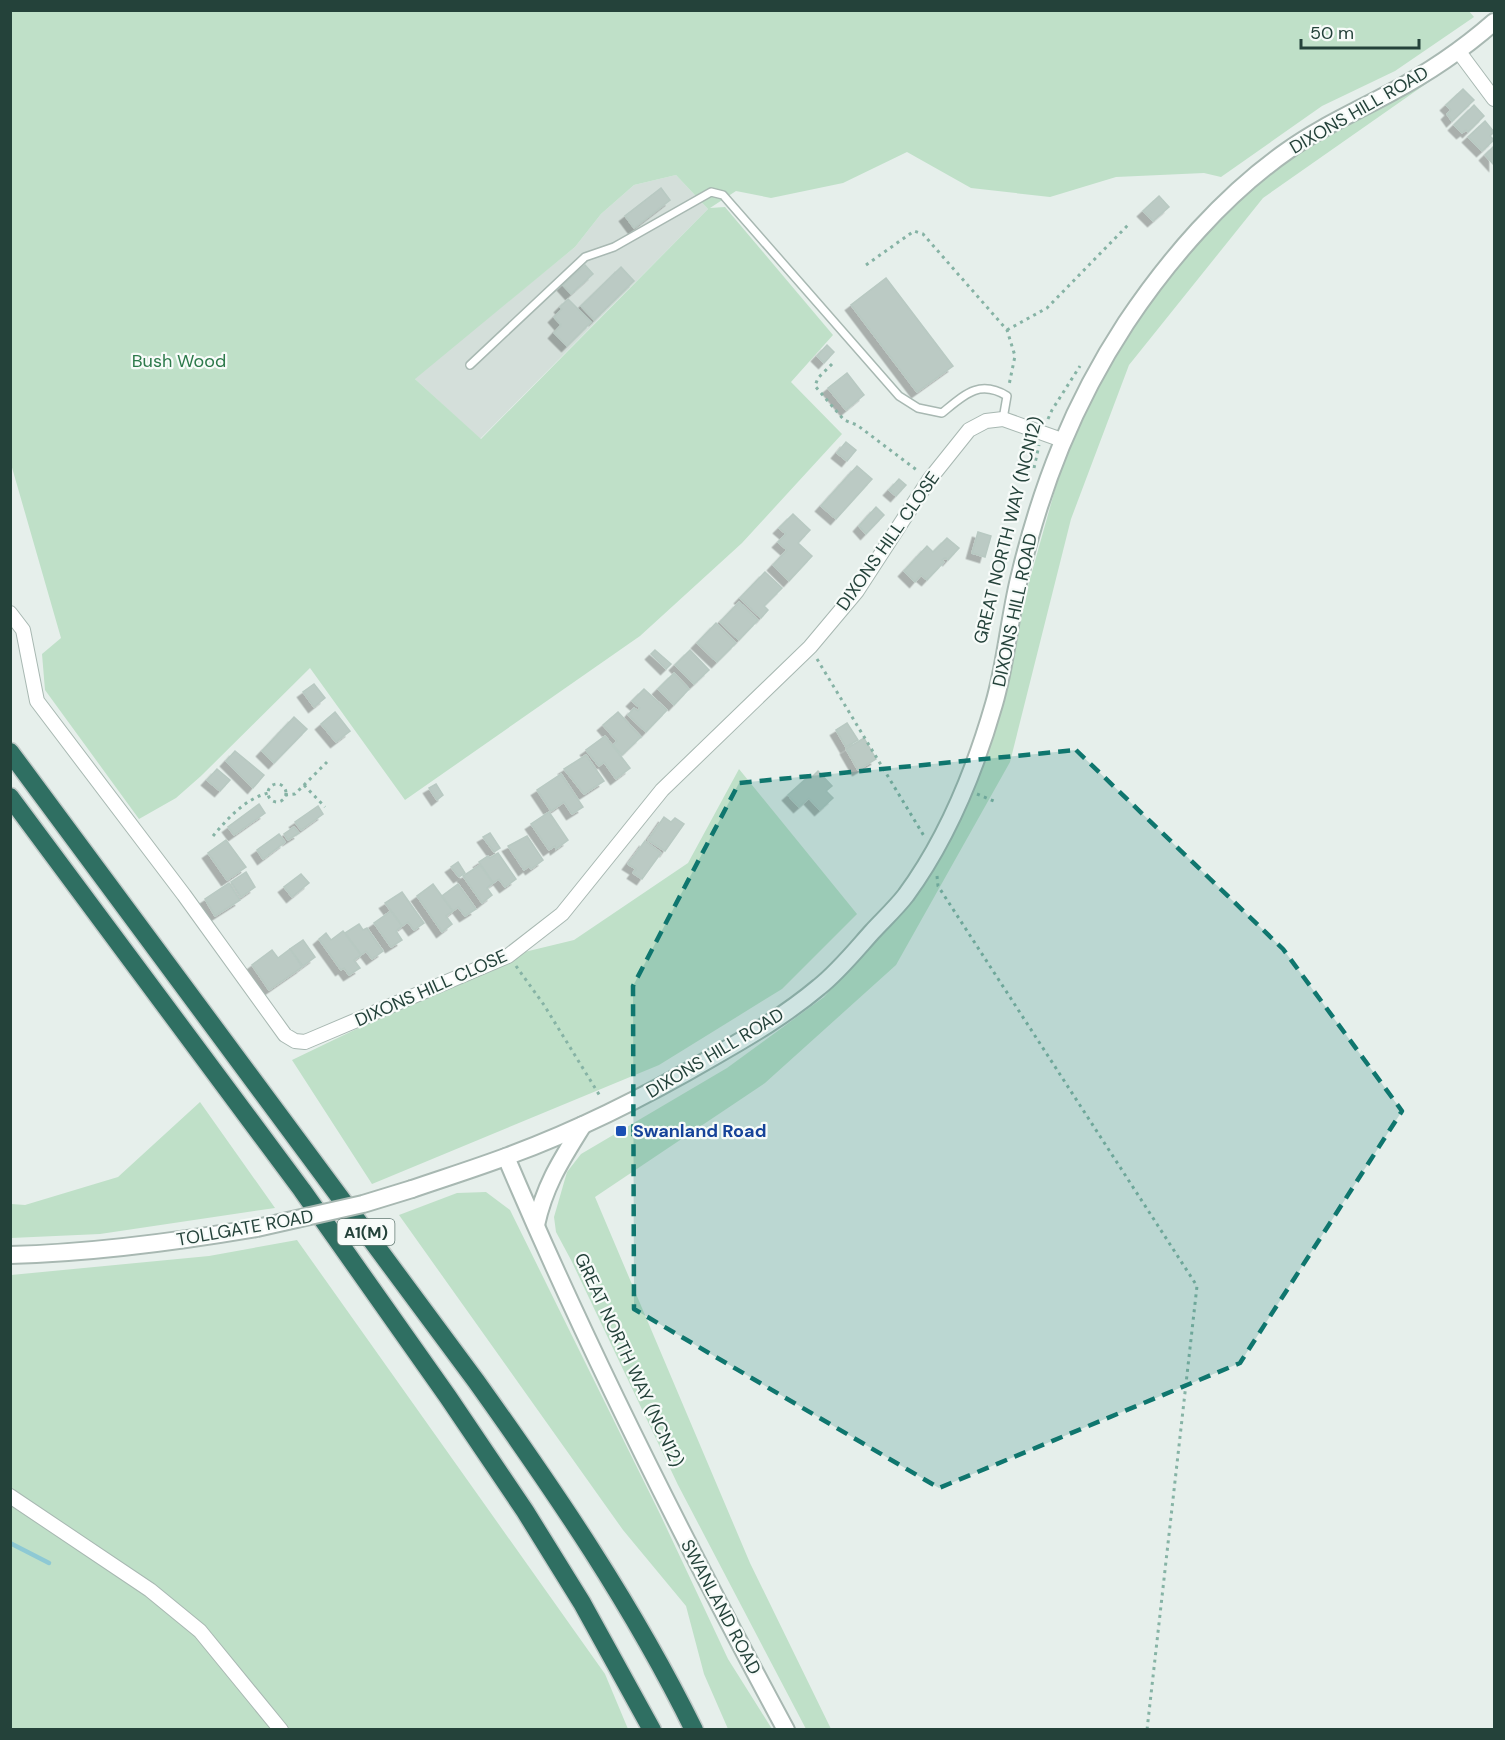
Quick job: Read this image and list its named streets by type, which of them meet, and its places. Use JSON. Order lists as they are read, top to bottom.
{
  "streets": {
    "highway": ["A1(M)"],
    "street": [
      "DIXONS HILL ROAD",
      "DIXONS HILL CLOSE",
      "TOLLGATE ROAD",
      "SWANLAND ROAD"
    ],
    "path": ["GREAT NORTH WAY (NCN12)"]
  },
  "crossings": [
    ["DIXONS HILL ROAD", "TOLLGATE ROAD"],
    ["DIXONS HILL ROAD", "SWANLAND ROAD"],
    ["TOLLGATE ROAD", "SWANLAND ROAD"]
  ],
  "parks": ["Bush Wood"],
  "places": {
    "transit": ["Swanland Road"]
  },
  "scale_bar": "50 m"
}
